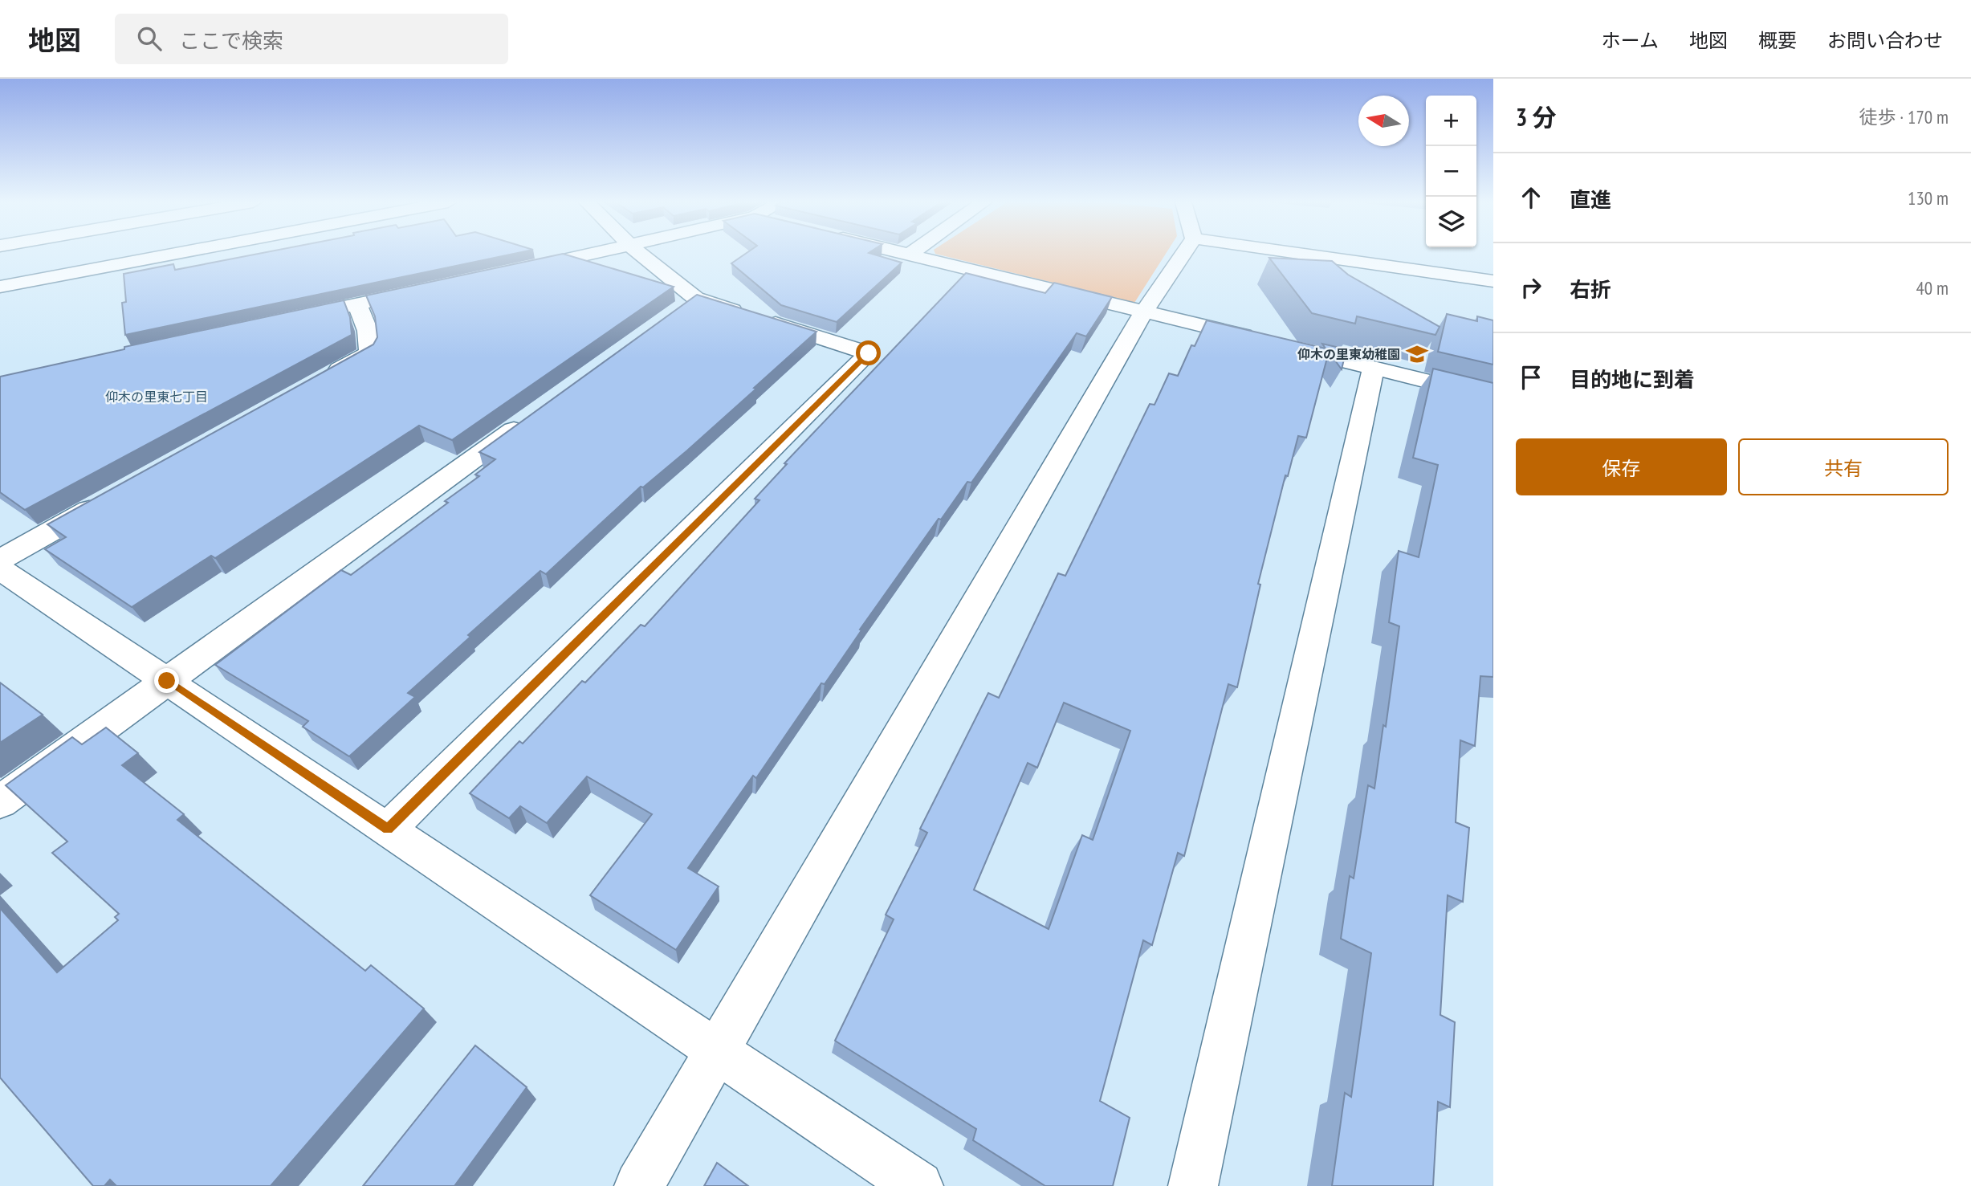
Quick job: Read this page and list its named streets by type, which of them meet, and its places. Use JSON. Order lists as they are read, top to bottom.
{
  "districts": ["仰木の里東七丁目"],
  "places": {
    "school or university": ["仰木の里東幼稚園"]
  },
  "north": "left",
  "page": {
    "header": "地図",
    "search": "ここで検索",
    "nav": [
      "ホーム",
      "地図",
      "概要",
      "お問い合わせ"
    ],
    "heading": ["3 分", "徒歩 · 170 m"],
    "map_buttons": ["+", "−"],
    "list": [
      ["直進", "130 m"],
      ["右折", "40 m"],
      "目的地に到着"
    ],
    "buttons": ["保存", "共有"]
  }
}
